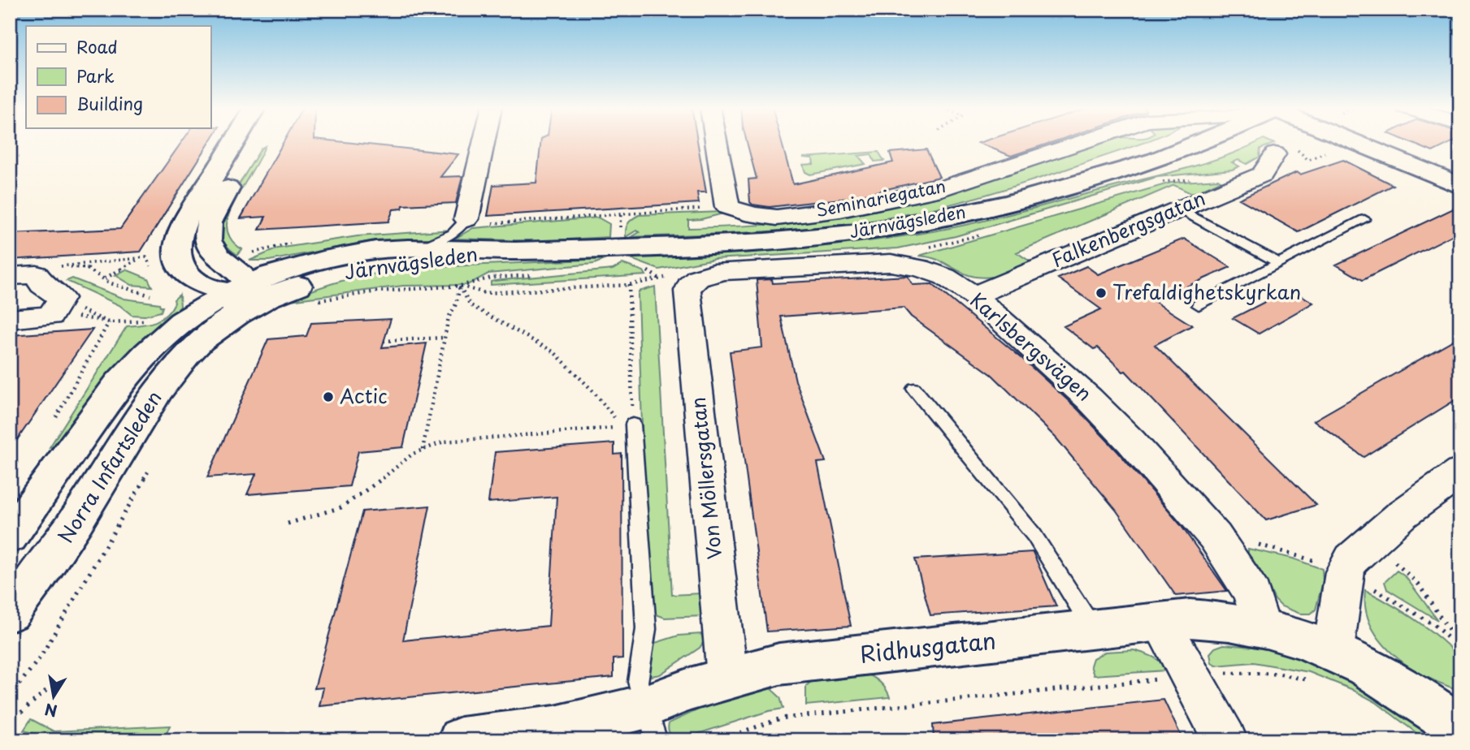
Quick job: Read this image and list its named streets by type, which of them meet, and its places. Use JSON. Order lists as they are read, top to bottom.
{
  "streets": {
    "main road": ["Järnvägsleden", "Norra Infartsleden", "Ridhusgatan"],
    "street": [
      "Seminariegatan",
      "Falkenbergsgatan",
      "Karlsbergsvägen",
      "Von Möllersgatan"
    ]
  },
  "crossings": [
    ["Järnvägsleden", "Norra Infartsleden"],
    ["Falkenbergsgatan", "Karlsbergsvägen"],
    ["Karlsbergsvägen", "Von Möllersgatan"],
    ["Karlsbergsvägen", "Ridhusgatan"],
    ["Von Möllersgatan", "Ridhusgatan"]
  ],
  "places": ["Trefaldighetskyrkan", "Actic"],
  "legend": ["Road", "Park", "Building"],
  "north": "bottom"
}
